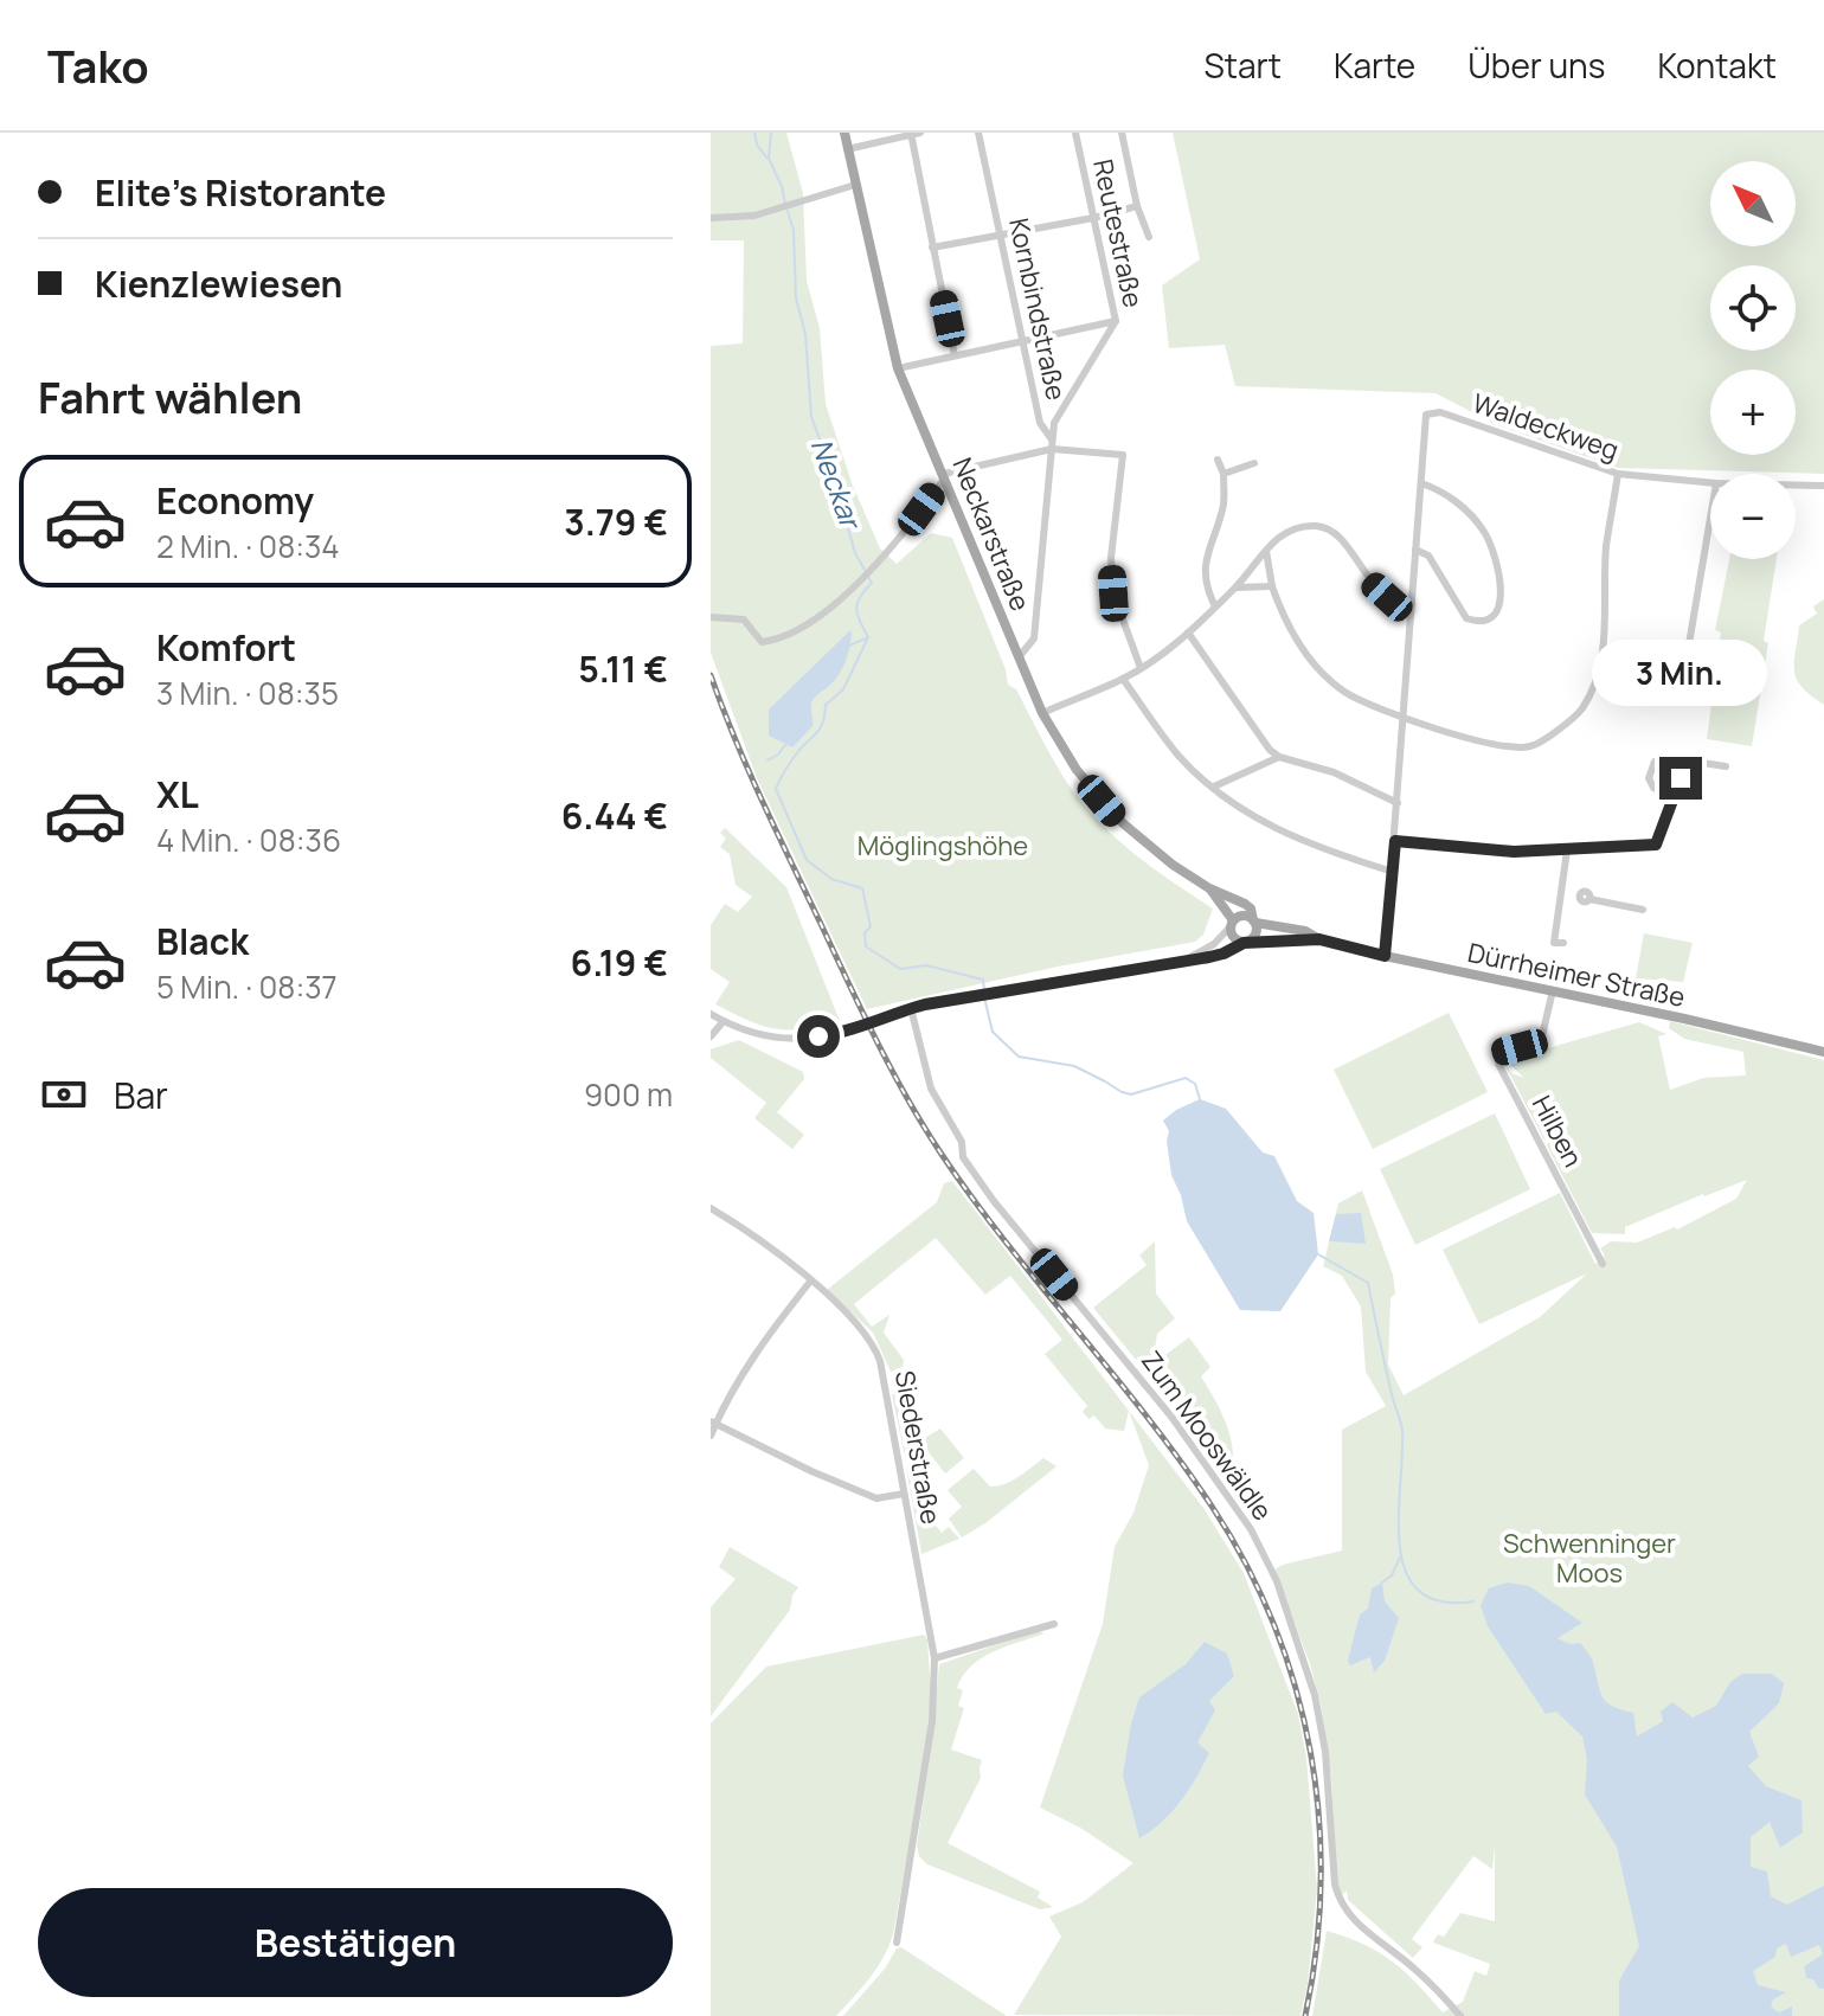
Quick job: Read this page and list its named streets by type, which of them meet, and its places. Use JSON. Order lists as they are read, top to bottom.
{
  "streets": {
    "main road": ["Neckarstraße", "Dürrheimer Straße"],
    "street": [
      "Reutestraße",
      "Kornbindstraße",
      "Waldeckweg",
      "Hilben",
      "Zum Mooswäldle",
      "Siederstraße"
    ]
  },
  "crossings": [
    ["Reutestraße", "Kornbindstraße"],
    ["Kornbindstraße", "Neckarstraße"],
    ["Neckarstraße", "Dürrheimer Straße"],
    ["Dürrheimer Straße", "Hilben"]
  ],
  "water": ["Neckar"],
  "parks": ["Möglingshöhe", "Schwenninger Moos"],
  "north": "top left",
  "page": {
    "header": "Tako",
    "nav": [
      "Start",
      "Karte",
      "Über uns",
      "Kontakt"
    ],
    "banner": ["Elite's Ristorante", "Kienzlewiesen"],
    "map_buttons": ["+", "−"],
    "heading": "Fahrt wählen",
    "list": [
      {
        "name": "Economy",
        "note": "2 Min. · 08:34",
        "value": "3.79 €"
      },
      {
        "name": "Komfort",
        "note": "3 Min. · 08:35",
        "value": "5.11 €"
      },
      {
        "name": "XL",
        "note": "4 Min. · 08:36",
        "value": "6.44 €"
      },
      {
        "name": "Black",
        "note": "5 Min. · 08:37",
        "value": "6.19 €"
      }
    ],
    "bubble": "3 Min.",
    "pay": ["Bar", "900 m"],
    "buttons": "Bestätigen"
  }
}
